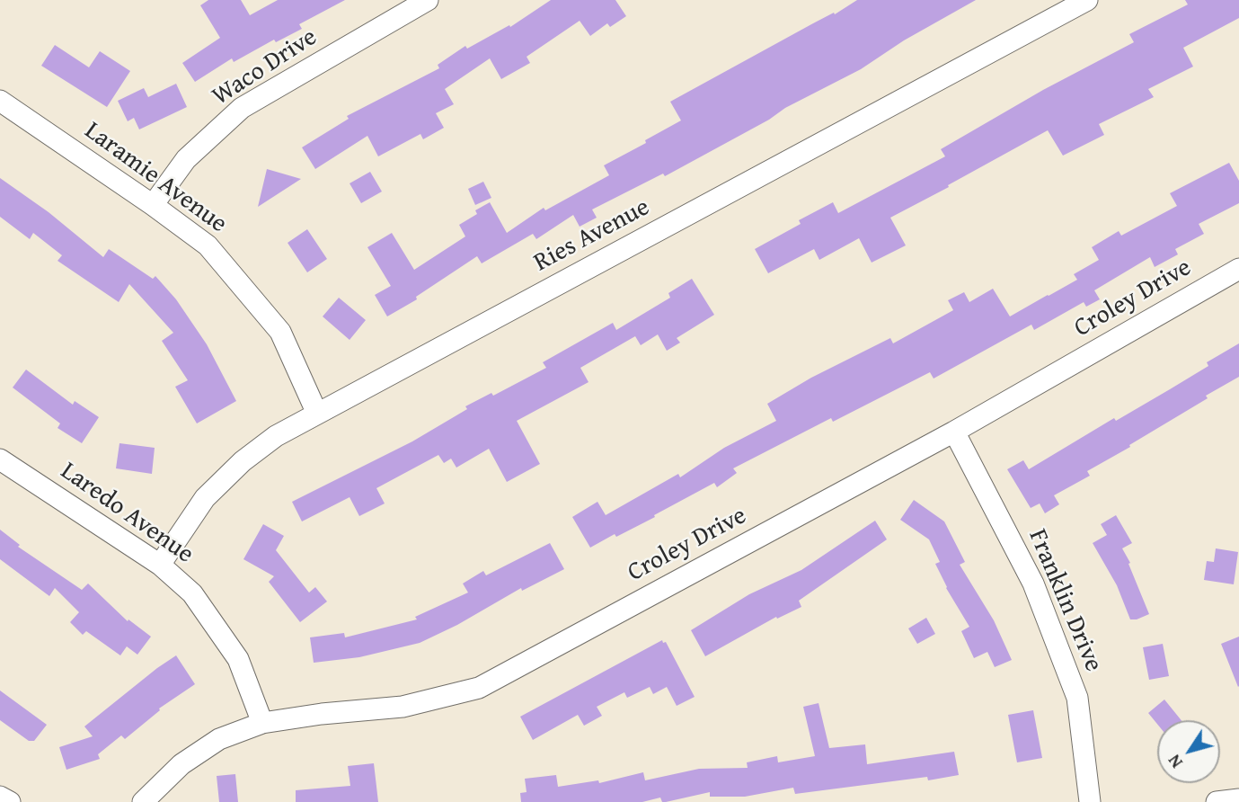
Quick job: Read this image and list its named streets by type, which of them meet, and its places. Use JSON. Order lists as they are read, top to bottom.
{
  "streets": {
    "street": [
      "Waco Drive",
      "Laramie Avenue",
      "Ries Avenue",
      "Croley Drive",
      "Laredo Avenue",
      "Franklin Drive"
    ]
  },
  "crossings": [
    ["Waco Drive", "Laramie Avenue"],
    ["Laramie Avenue", "Ries Avenue"],
    ["Ries Avenue", "Laredo Avenue"],
    ["Croley Drive", "Laredo Avenue"],
    ["Croley Drive", "Franklin Drive"]
  ],
  "north": "bottom left"
}
